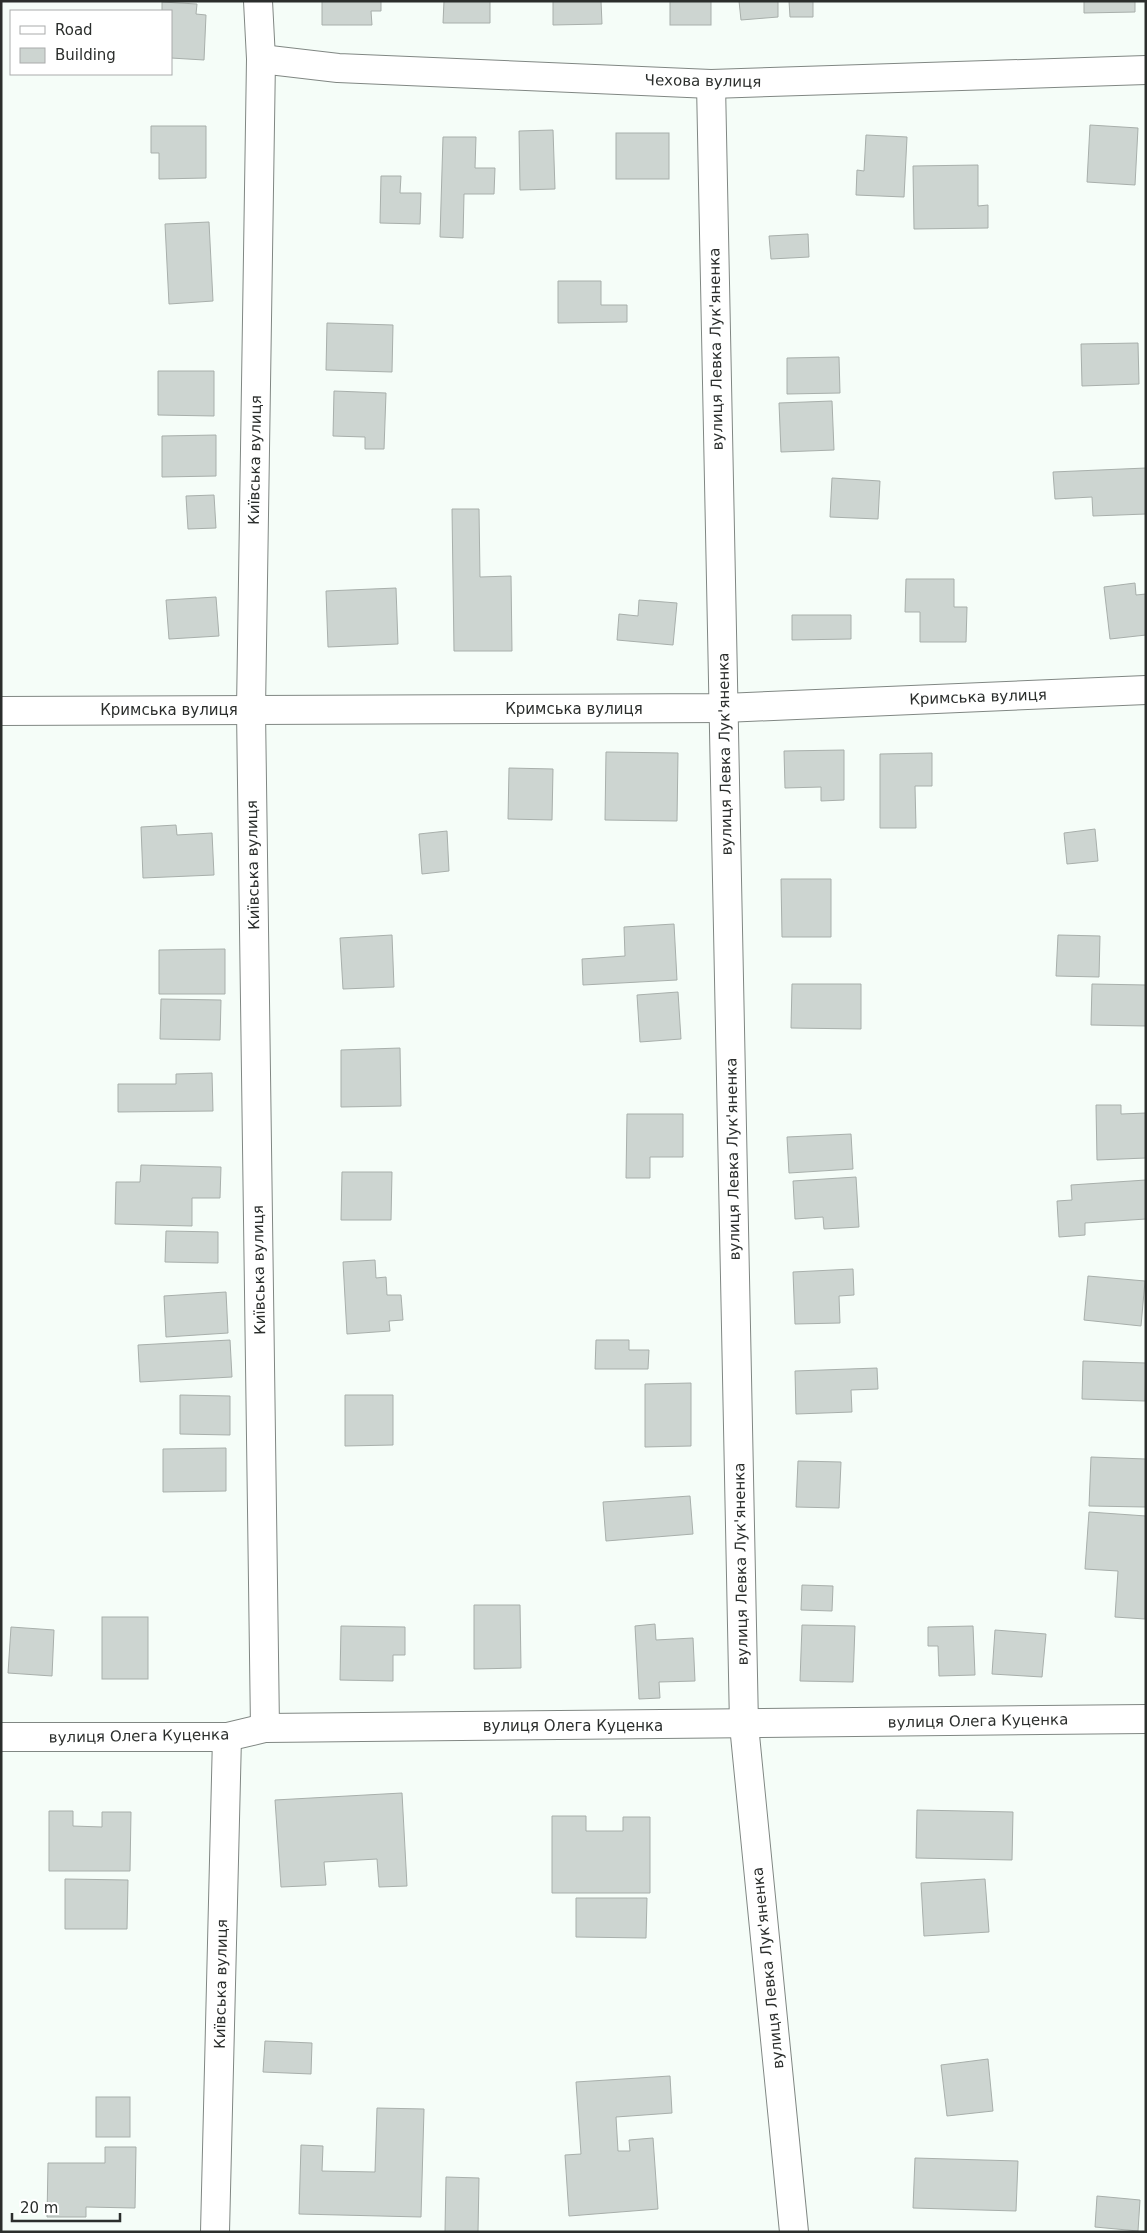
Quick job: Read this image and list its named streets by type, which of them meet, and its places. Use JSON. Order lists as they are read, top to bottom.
{
  "streets": {
    "street": [
      "Чехова вулиця",
      "вулиця Левка Лук'яненка",
      "Київська вулиця",
      "Кримська вулиця",
      "вулиця Олега Куценка"
    ]
  },
  "crossings": [
    ["Чехова вулиця", "вулиця Левка Лук'яненка"],
    ["Чехова вулиця", "Київська вулиця"],
    ["вулиця Левка Лук'яненка", "Кримська вулиця"],
    ["вулиця Левка Лук'яненка", "вулиця Олега Куценка"],
    ["Київська вулиця", "Кримська вулиця"],
    ["Київська вулиця", "вулиця Олега Куценка"]
  ],
  "legend": ["Road", "Building"],
  "scale_bar": "20 m"
}
